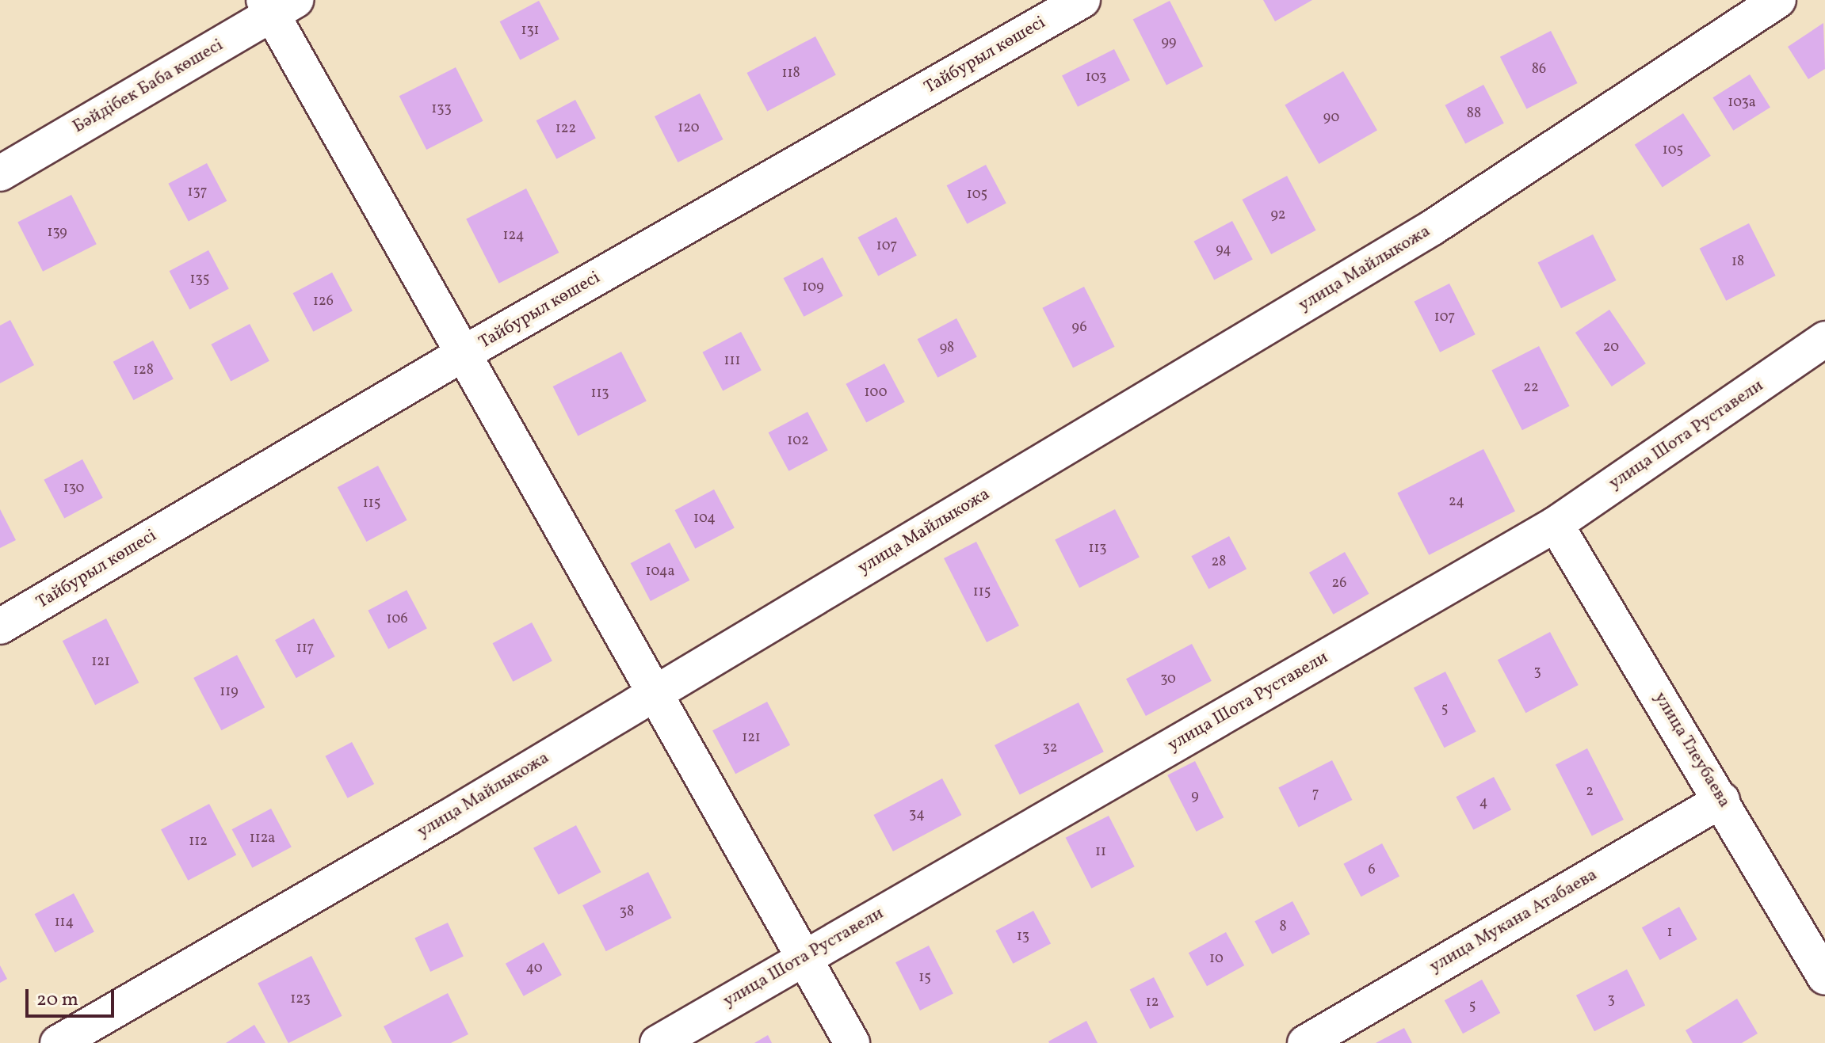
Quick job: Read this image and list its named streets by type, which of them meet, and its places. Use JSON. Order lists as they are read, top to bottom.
{
  "streets": {
    "street": [
      "Тайбурыл көшесі",
      "Бәйдібек Баба көшесі",
      "улица Майлыкожа",
      "улица Шота Руставели",
      "улица Тлеубаева",
      "улица Мукана Атабаева"
    ]
  },
  "crossings": [
    ["улица Шота Руставели", "улица Тлеубаева"],
    ["улица Тлеубаева", "улица Мукана Атабаева"]
  ],
  "house_numbers": [
    "131",
    "99",
    "86",
    "118",
    "103",
    "103а",
    "133",
    "88",
    "90",
    "120",
    "122",
    "105",
    "137",
    "105",
    "92",
    "139",
    "124",
    "107",
    "94",
    "18",
    "135",
    "109",
    "126",
    "107",
    "96",
    "20",
    "98",
    "111",
    "128",
    "22",
    "100",
    "113",
    "102",
    "130",
    "24",
    "115",
    "104",
    "113",
    "28",
    "104а",
    "26",
    "115",
    "106",
    "117",
    "121",
    "3",
    "30",
    "119",
    "5",
    "121",
    "32",
    "2",
    "7",
    "9",
    "4",
    "34",
    "112а",
    "112",
    "11",
    "6",
    "38",
    "114",
    "8",
    "1",
    "13",
    "10",
    "40",
    "15",
    "123",
    "3",
    "12",
    "5"
  ],
  "scale_bar": "20 m"
}
